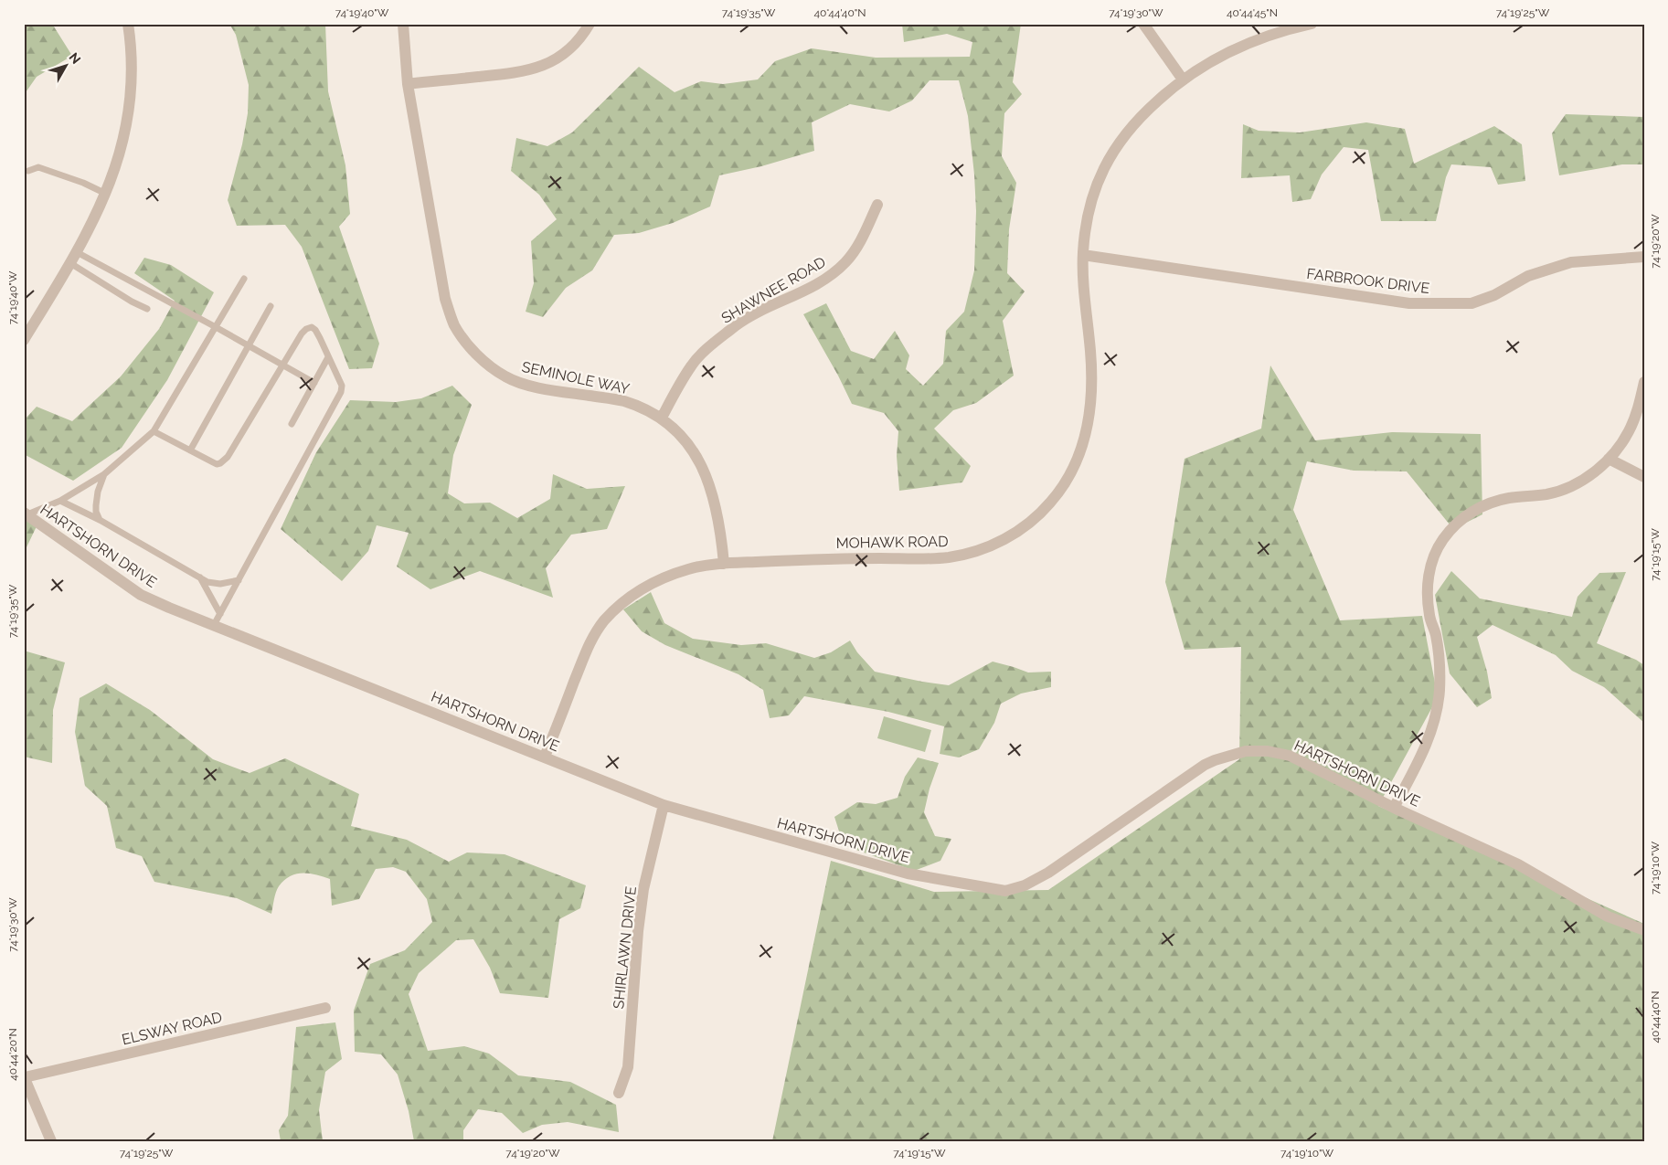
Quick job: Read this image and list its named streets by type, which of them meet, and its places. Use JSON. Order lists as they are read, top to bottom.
{
  "streets": {
    "street": [
      "FARBROOK DRIVE",
      "SHAWNEE ROAD",
      "SEMINOLE WAY",
      "MOHAWK ROAD",
      "HARTSHORN DRIVE",
      "SHIRLAWN DRIVE",
      "ELSWAY ROAD"
    ]
  },
  "crossings": [
    ["FARBROOK DRIVE", "MOHAWK ROAD"],
    ["SHAWNEE ROAD", "SEMINOLE WAY"],
    ["SEMINOLE WAY", "MOHAWK ROAD"],
    ["MOHAWK ROAD", "HARTSHORN DRIVE"],
    ["HARTSHORN DRIVE", "SHIRLAWN DRIVE"]
  ],
  "north": "top right",
  "coordinates": [
    "74°19'40\"W",
    "74°19'35\"W",
    "40°44'40\"N",
    "74°19'30\"W",
    "40°44'45\"N",
    "74°19'25\"W",
    "74°19'20\"W",
    "74°19'15\"W",
    "74°19'10\"W",
    "40°44'20\"N"
  ]
}
